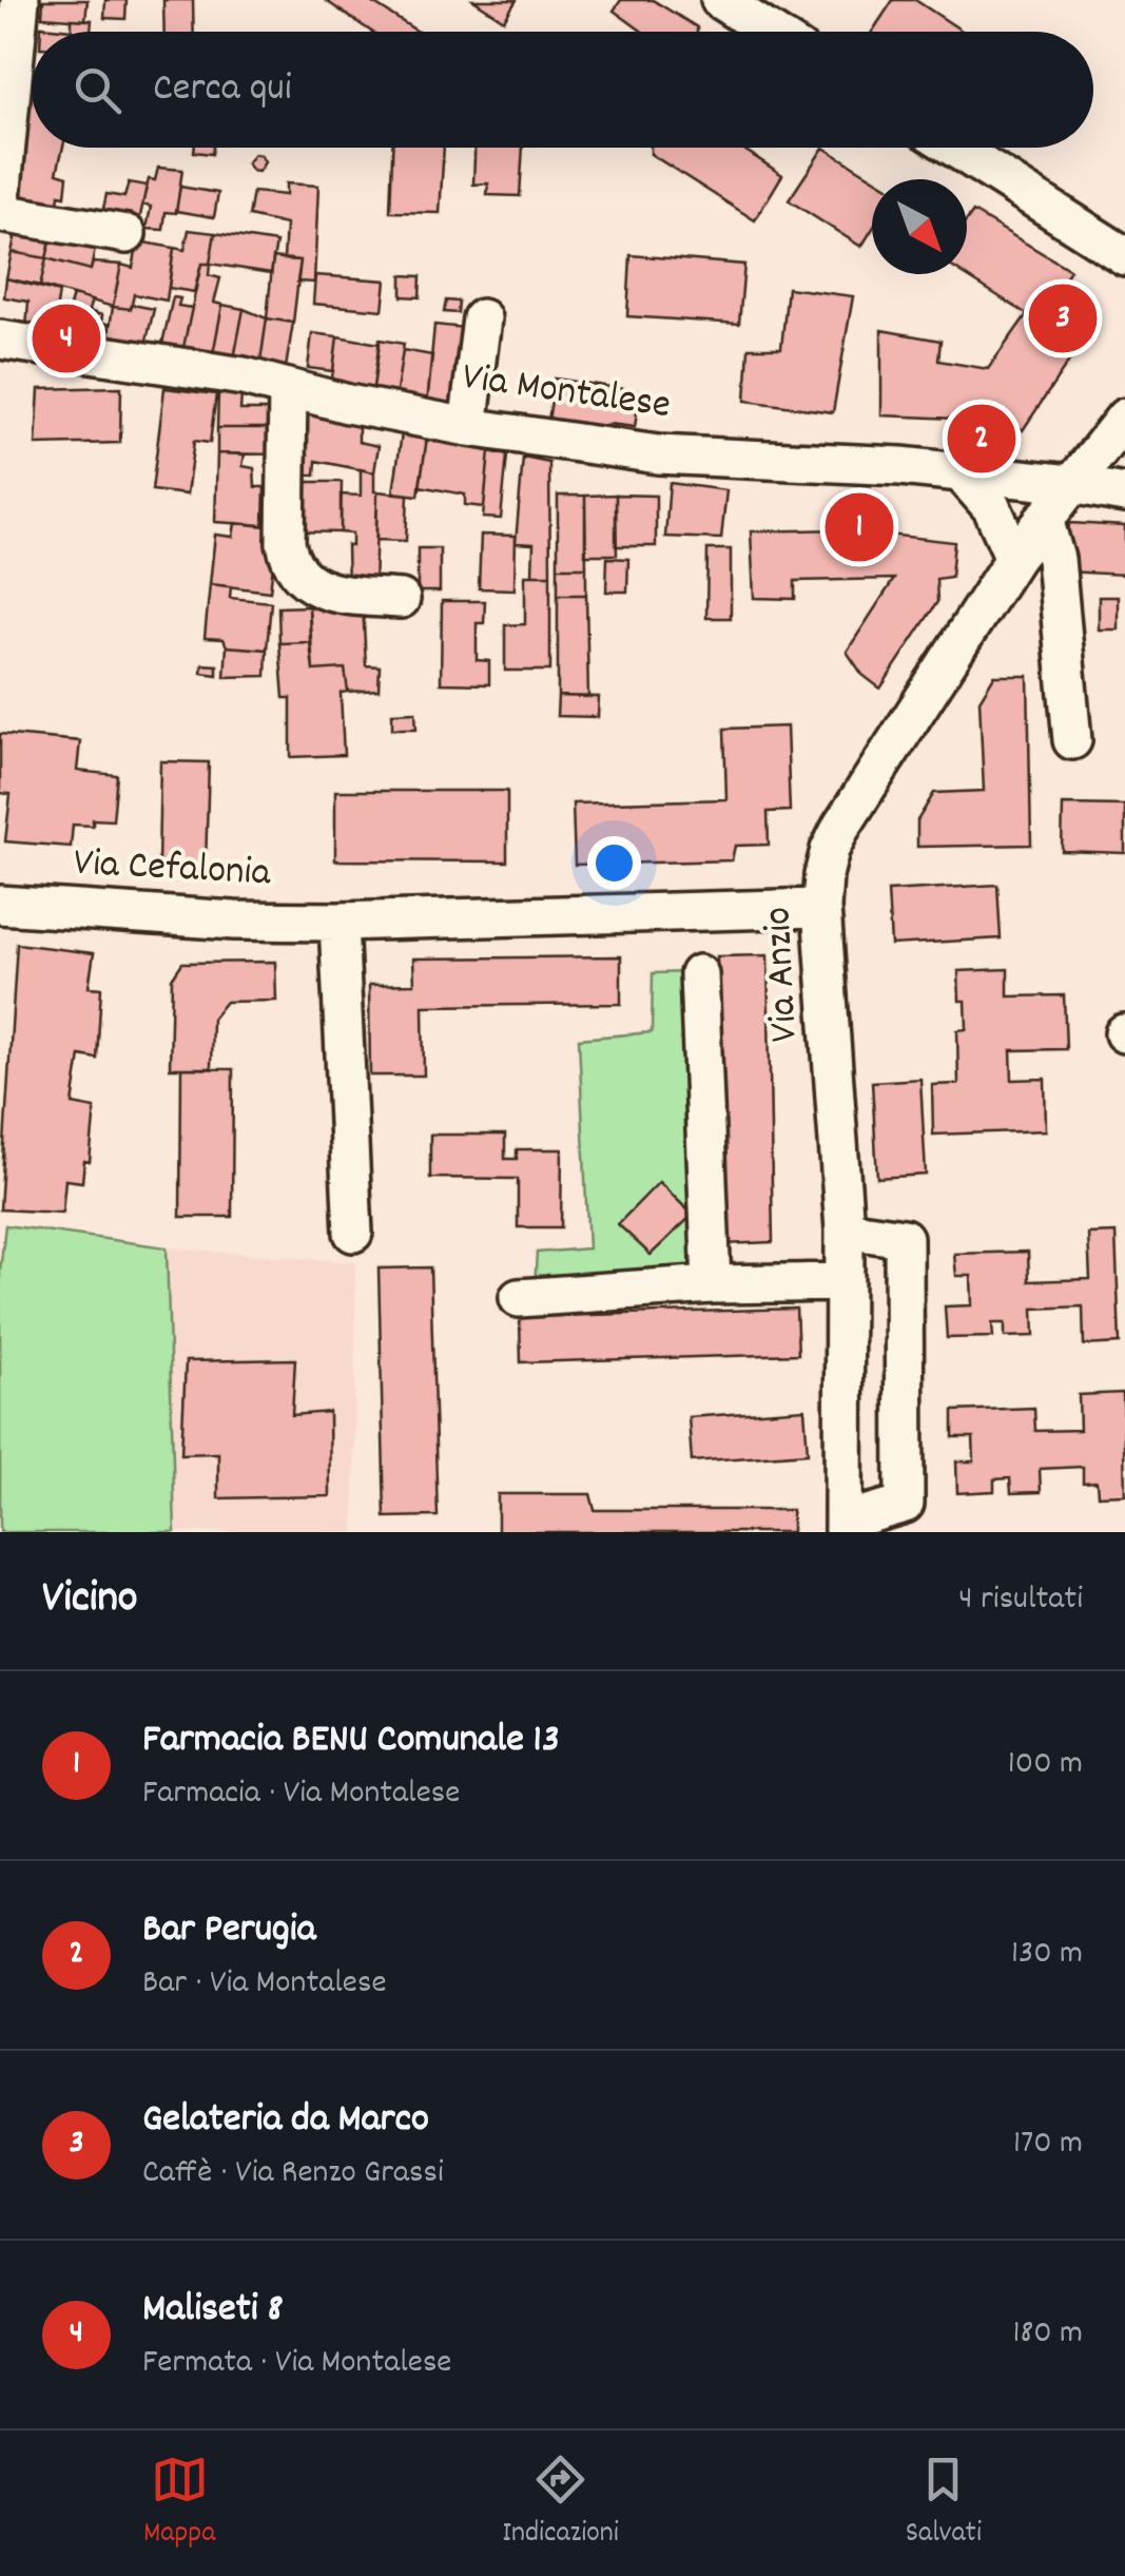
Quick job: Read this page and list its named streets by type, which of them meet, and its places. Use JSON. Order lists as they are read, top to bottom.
{
  "streets": {
    "street": ["Via Montalese", "Via Cefalonia", "Via Anzio"]
  },
  "crossings": [
    ["Via Montalese", "Via Anzio"],
    ["Via Cefalonia", "Via Anzio"]
  ],
  "north": "bottom right",
  "page": {
    "search": "Cerca qui",
    "pins": [
      "3",
      "4",
      "2",
      "1"
    ],
    "heading": ["Vicino", "4 risultati"],
    "list": [
      {
        "mark": "1",
        "name": "Farmacia BENU Comunale 13",
        "note": "Farmacia · Via Montalese",
        "value": "100 m"
      },
      {
        "mark": "2",
        "name": "Bar Perugia",
        "note": "Bar · Via Montalese",
        "value": "130 m"
      },
      {
        "mark": "3",
        "name": "Gelateria da Marco",
        "note": "Caffè · Via Renzo Grassi",
        "value": "170 m"
      },
      {
        "mark": "4",
        "name": "Maliseti 8",
        "note": "Fermata · Via Montalese",
        "value": "180 m"
      }
    ],
    "nav": ["Mappa", "Indicazioni", "Salvati"]
  }
}
